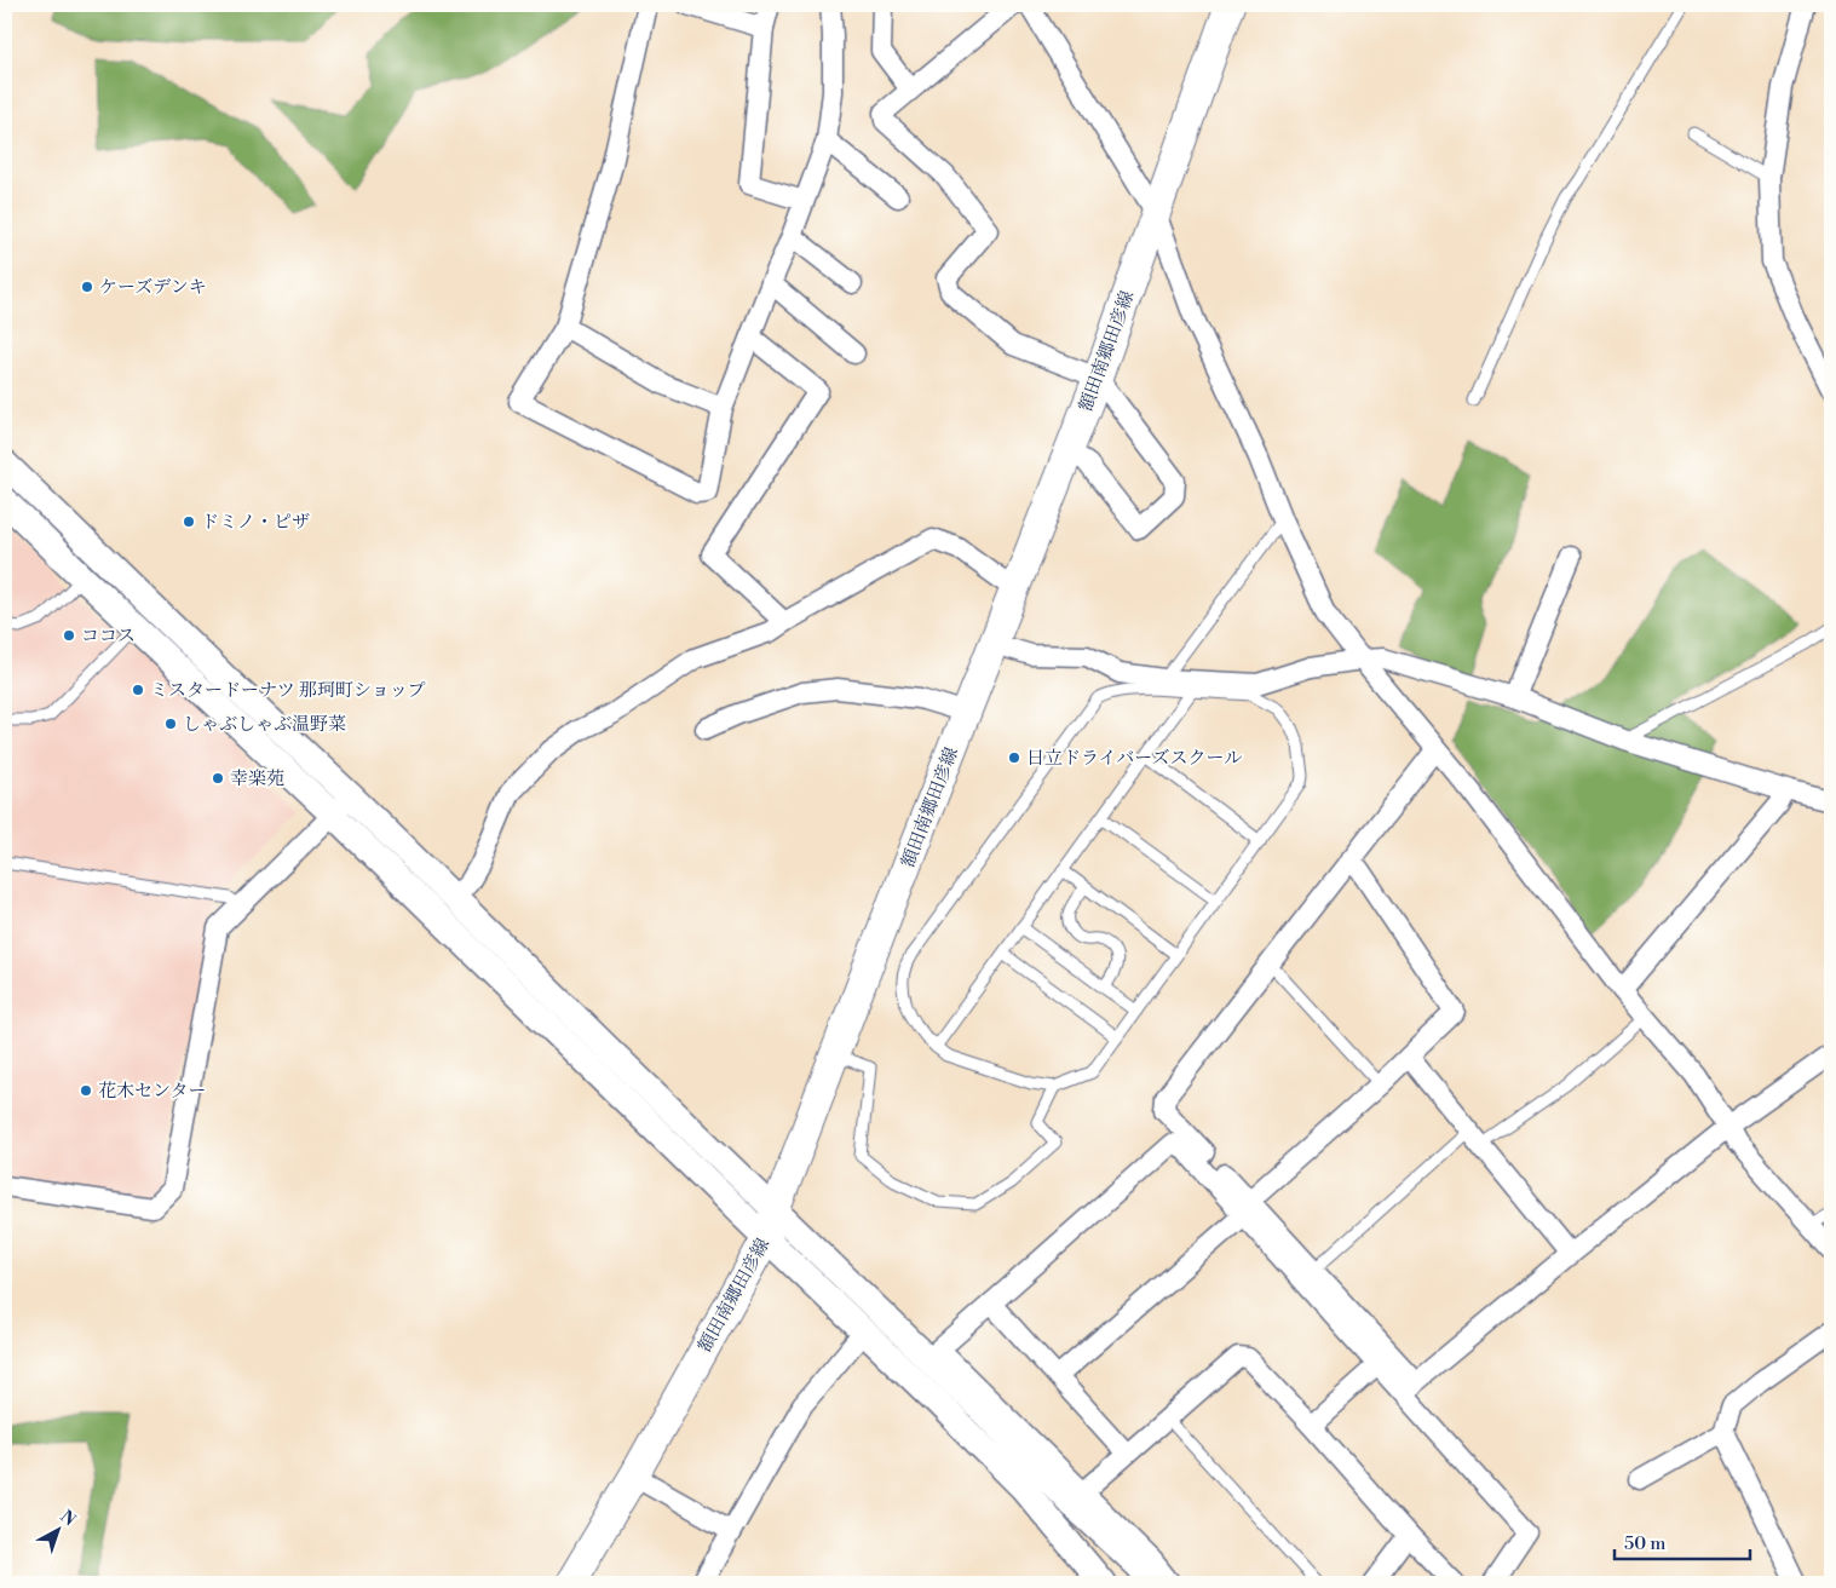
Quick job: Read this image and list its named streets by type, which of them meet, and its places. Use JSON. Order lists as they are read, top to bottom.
{
  "streets": {
    "main road": ["額田南郷田彦線"]
  },
  "places": [
    "ケーズデンキ",
    "ドミノ・ピザ",
    "ココス",
    "ミスタードーナツ 那珂町ショップ",
    "しゃぶしゃぶ温野菜",
    "日立ドライバーズスクール",
    "幸楽苑",
    "花木センター"
  ],
  "scale_bar": "50 m",
  "north": "top right"
}
